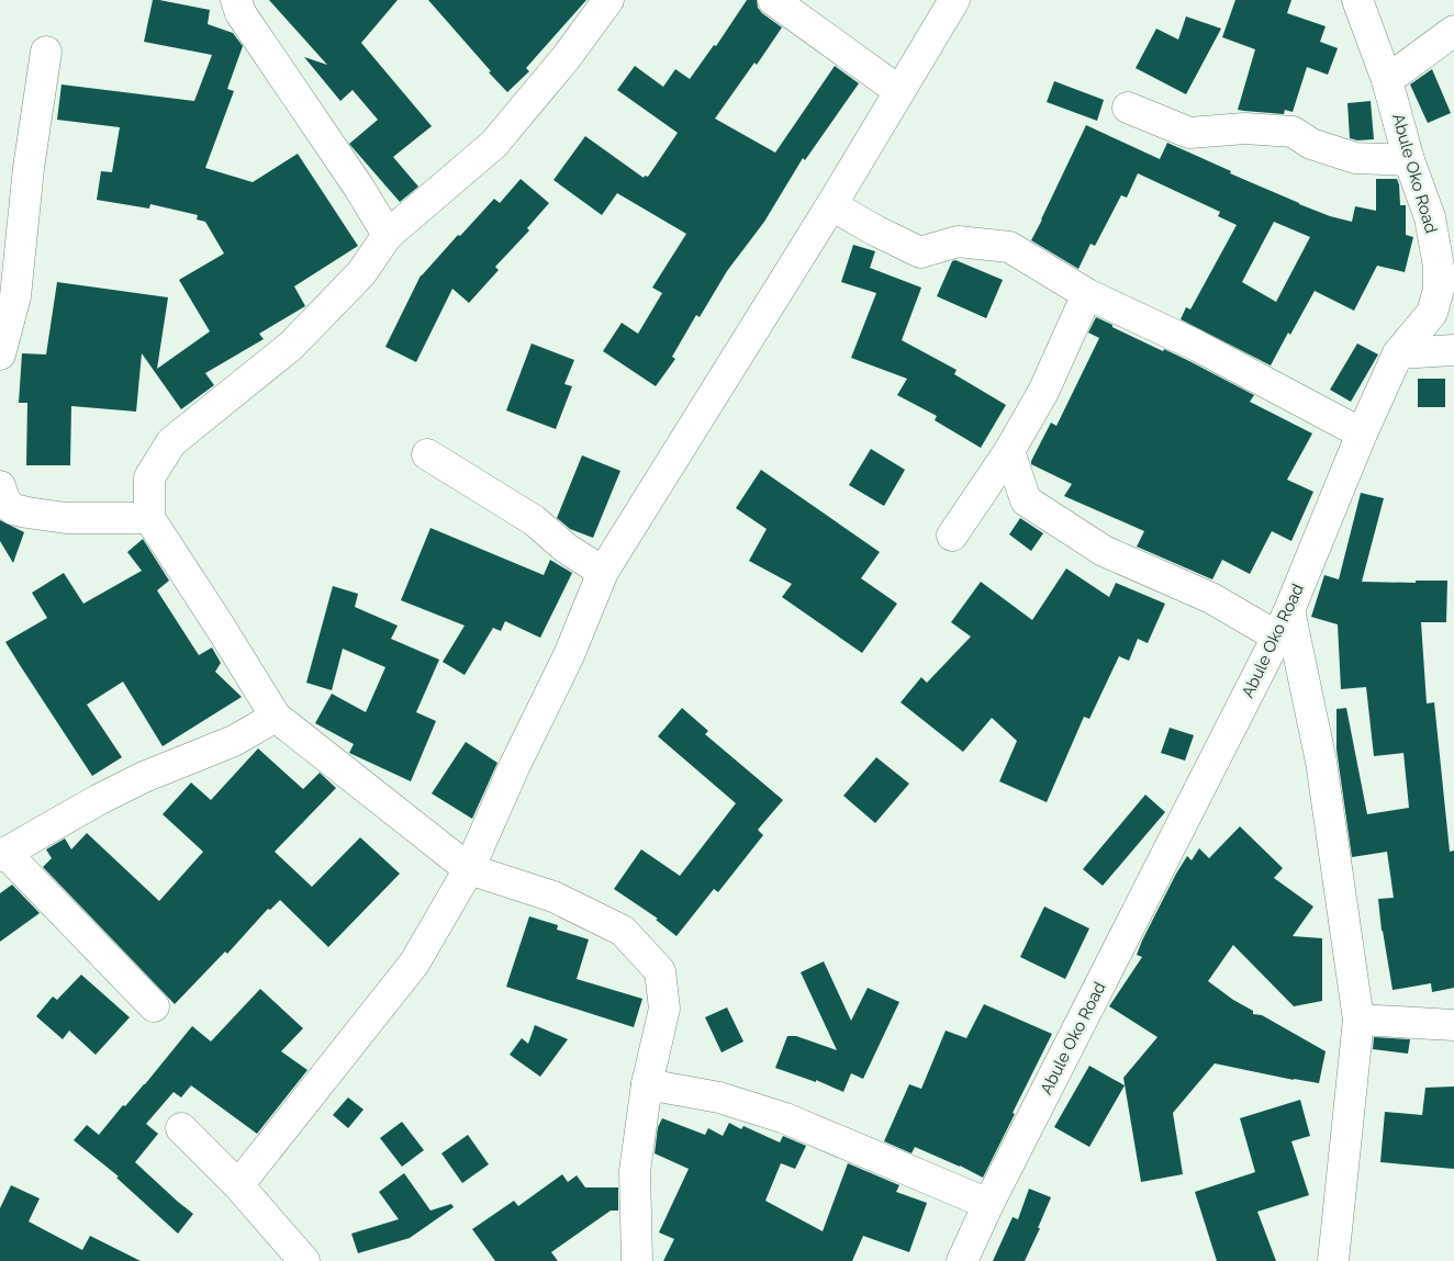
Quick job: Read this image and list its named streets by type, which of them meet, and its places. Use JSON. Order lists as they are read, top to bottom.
{
  "streets": {
    "street": ["Abule Oko Road"]
  }
}
